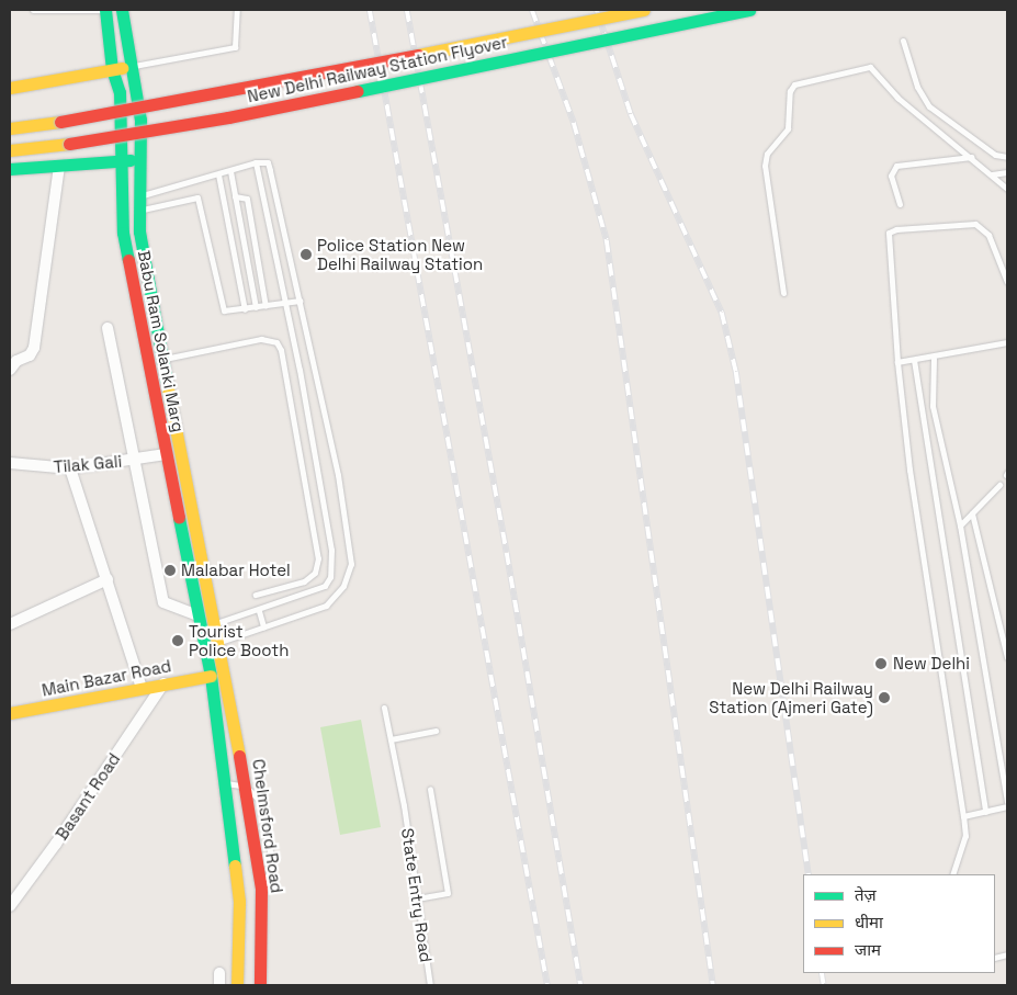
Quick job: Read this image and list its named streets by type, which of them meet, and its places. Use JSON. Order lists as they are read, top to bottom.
{
  "streets": {
    "main road": [
      "New Delhi Railway Station Flyover",
      "Babu Ram Solanki Marg",
      "Main Bazar Road",
      "Chelmsford Road"
    ],
    "street": ["Tilak Gali", "Basant Road"],
    "lane": ["State Entry Road"]
  },
  "crossings": [
    ["Babu Ram Solanki Marg", "Tilak Gali"],
    ["Babu Ram Solanki Marg", "Main Bazar Road"],
    ["Babu Ram Solanki Marg", "Chelmsford Road"],
    ["Main Bazar Road", "Basant Road"]
  ],
  "places": [
    "Police Station New Delhi Railway Station",
    "Malabar Hotel",
    "Tourist Police Booth",
    "New Delhi",
    "New Delhi Railway Station (Ajmeri Gate)"
  ],
  "legend": ["तेज़", "धीमा", "जाम"]
}
